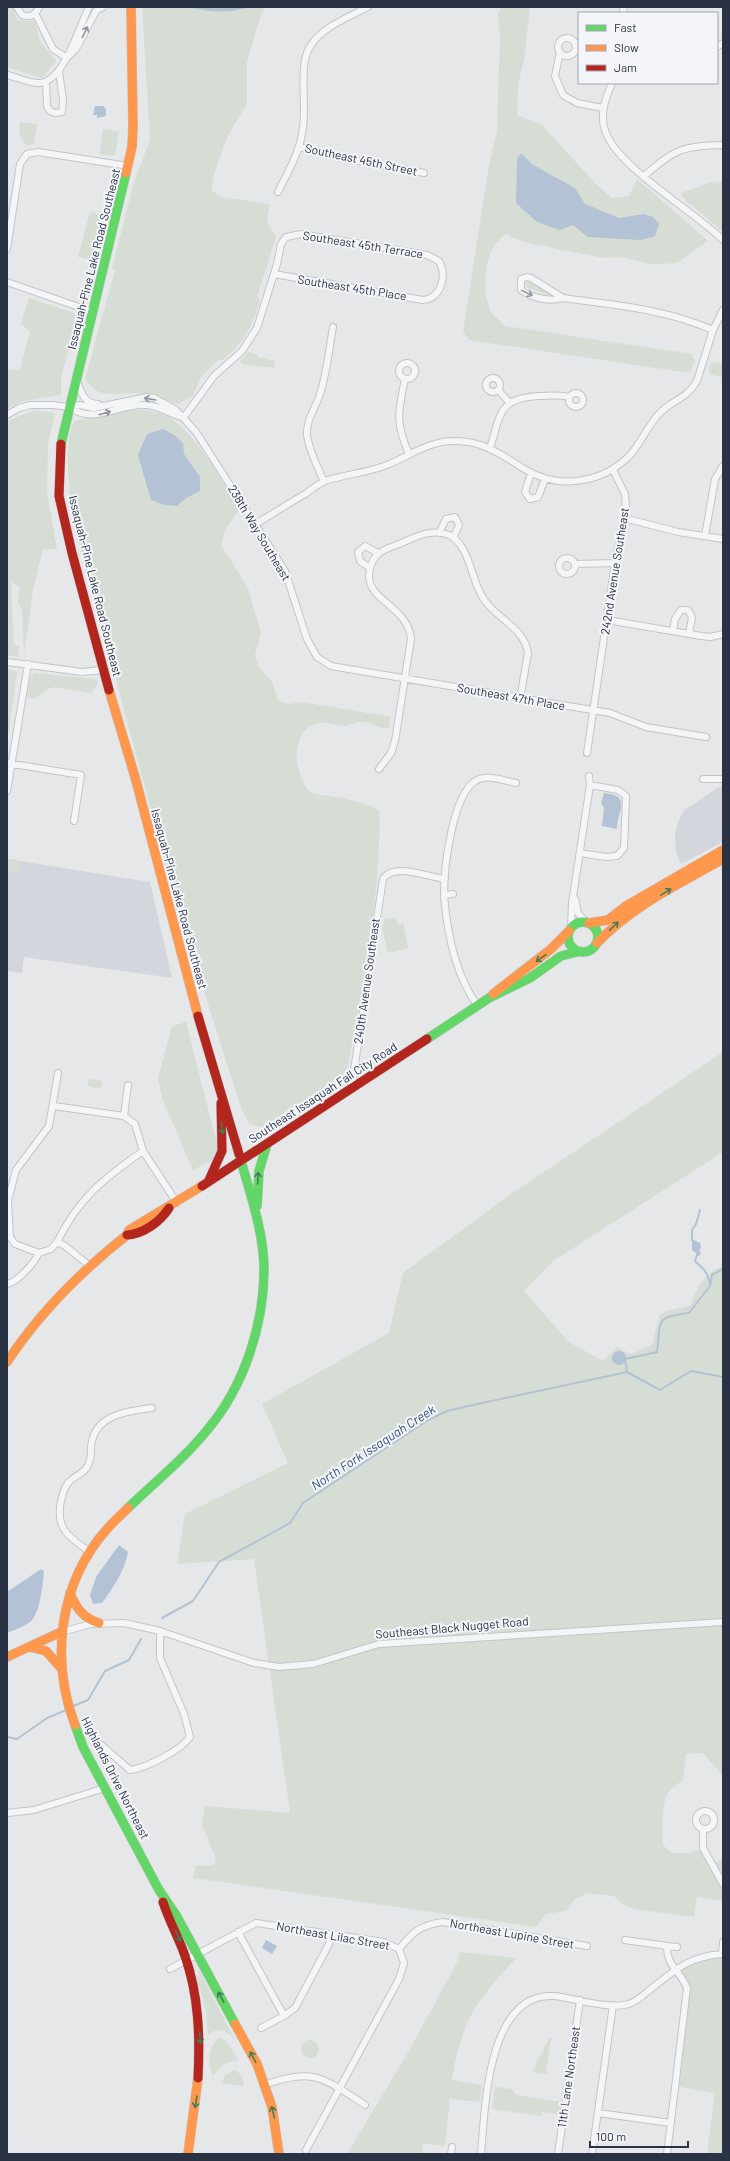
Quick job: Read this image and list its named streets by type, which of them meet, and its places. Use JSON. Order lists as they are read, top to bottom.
{
  "streets": {
    "main road": [
      "Issaquah-Pine Lake Road Southeast",
      "Southeast Issaquah Fall City Road",
      "Southeast Black Nugget Road",
      "Highlands Drive Northeast"
    ],
    "street": [
      "Southeast 45th Street",
      "Southeast 45th Terrace",
      "Southeast 45th Place",
      "238th Way Southeast",
      "242nd Avenue Southeast",
      "Southeast 47th Place",
      "240th Avenue Southeast",
      "Northeast Lupine Street",
      "Northeast Lilac Street",
      "11th Lane Northeast"
    ]
  },
  "crossings": [
    ["Southeast 45th Terrace", "Southeast 45th Place"],
    ["Issaquah-Pine Lake Road Southeast", "238th Way Southeast"],
    ["Issaquah-Pine Lake Road Southeast", "Southeast Issaquah Fall City Road"],
    ["Issaquah-Pine Lake Road Southeast", "Highlands Drive Northeast"],
    ["238th Way Southeast", "Southeast 47th Place"],
    ["242nd Avenue Southeast", "Southeast 47th Place"],
    ["240th Avenue Southeast", "Southeast Issaquah Fall City Road"],
    ["Southeast Issaquah Fall City Road", "Highlands Drive Northeast"],
    ["Southeast Black Nugget Road", "Highlands Drive Northeast"],
    ["Highlands Drive Northeast", "Northeast Lilac Street"],
    ["Northeast Lupine Street", "Northeast Lilac Street"]
  ],
  "water": ["North Fork Issaquah Creek"],
  "legend": ["Fast", "Slow", "Jam"],
  "scale_bar": "100 m"
}
